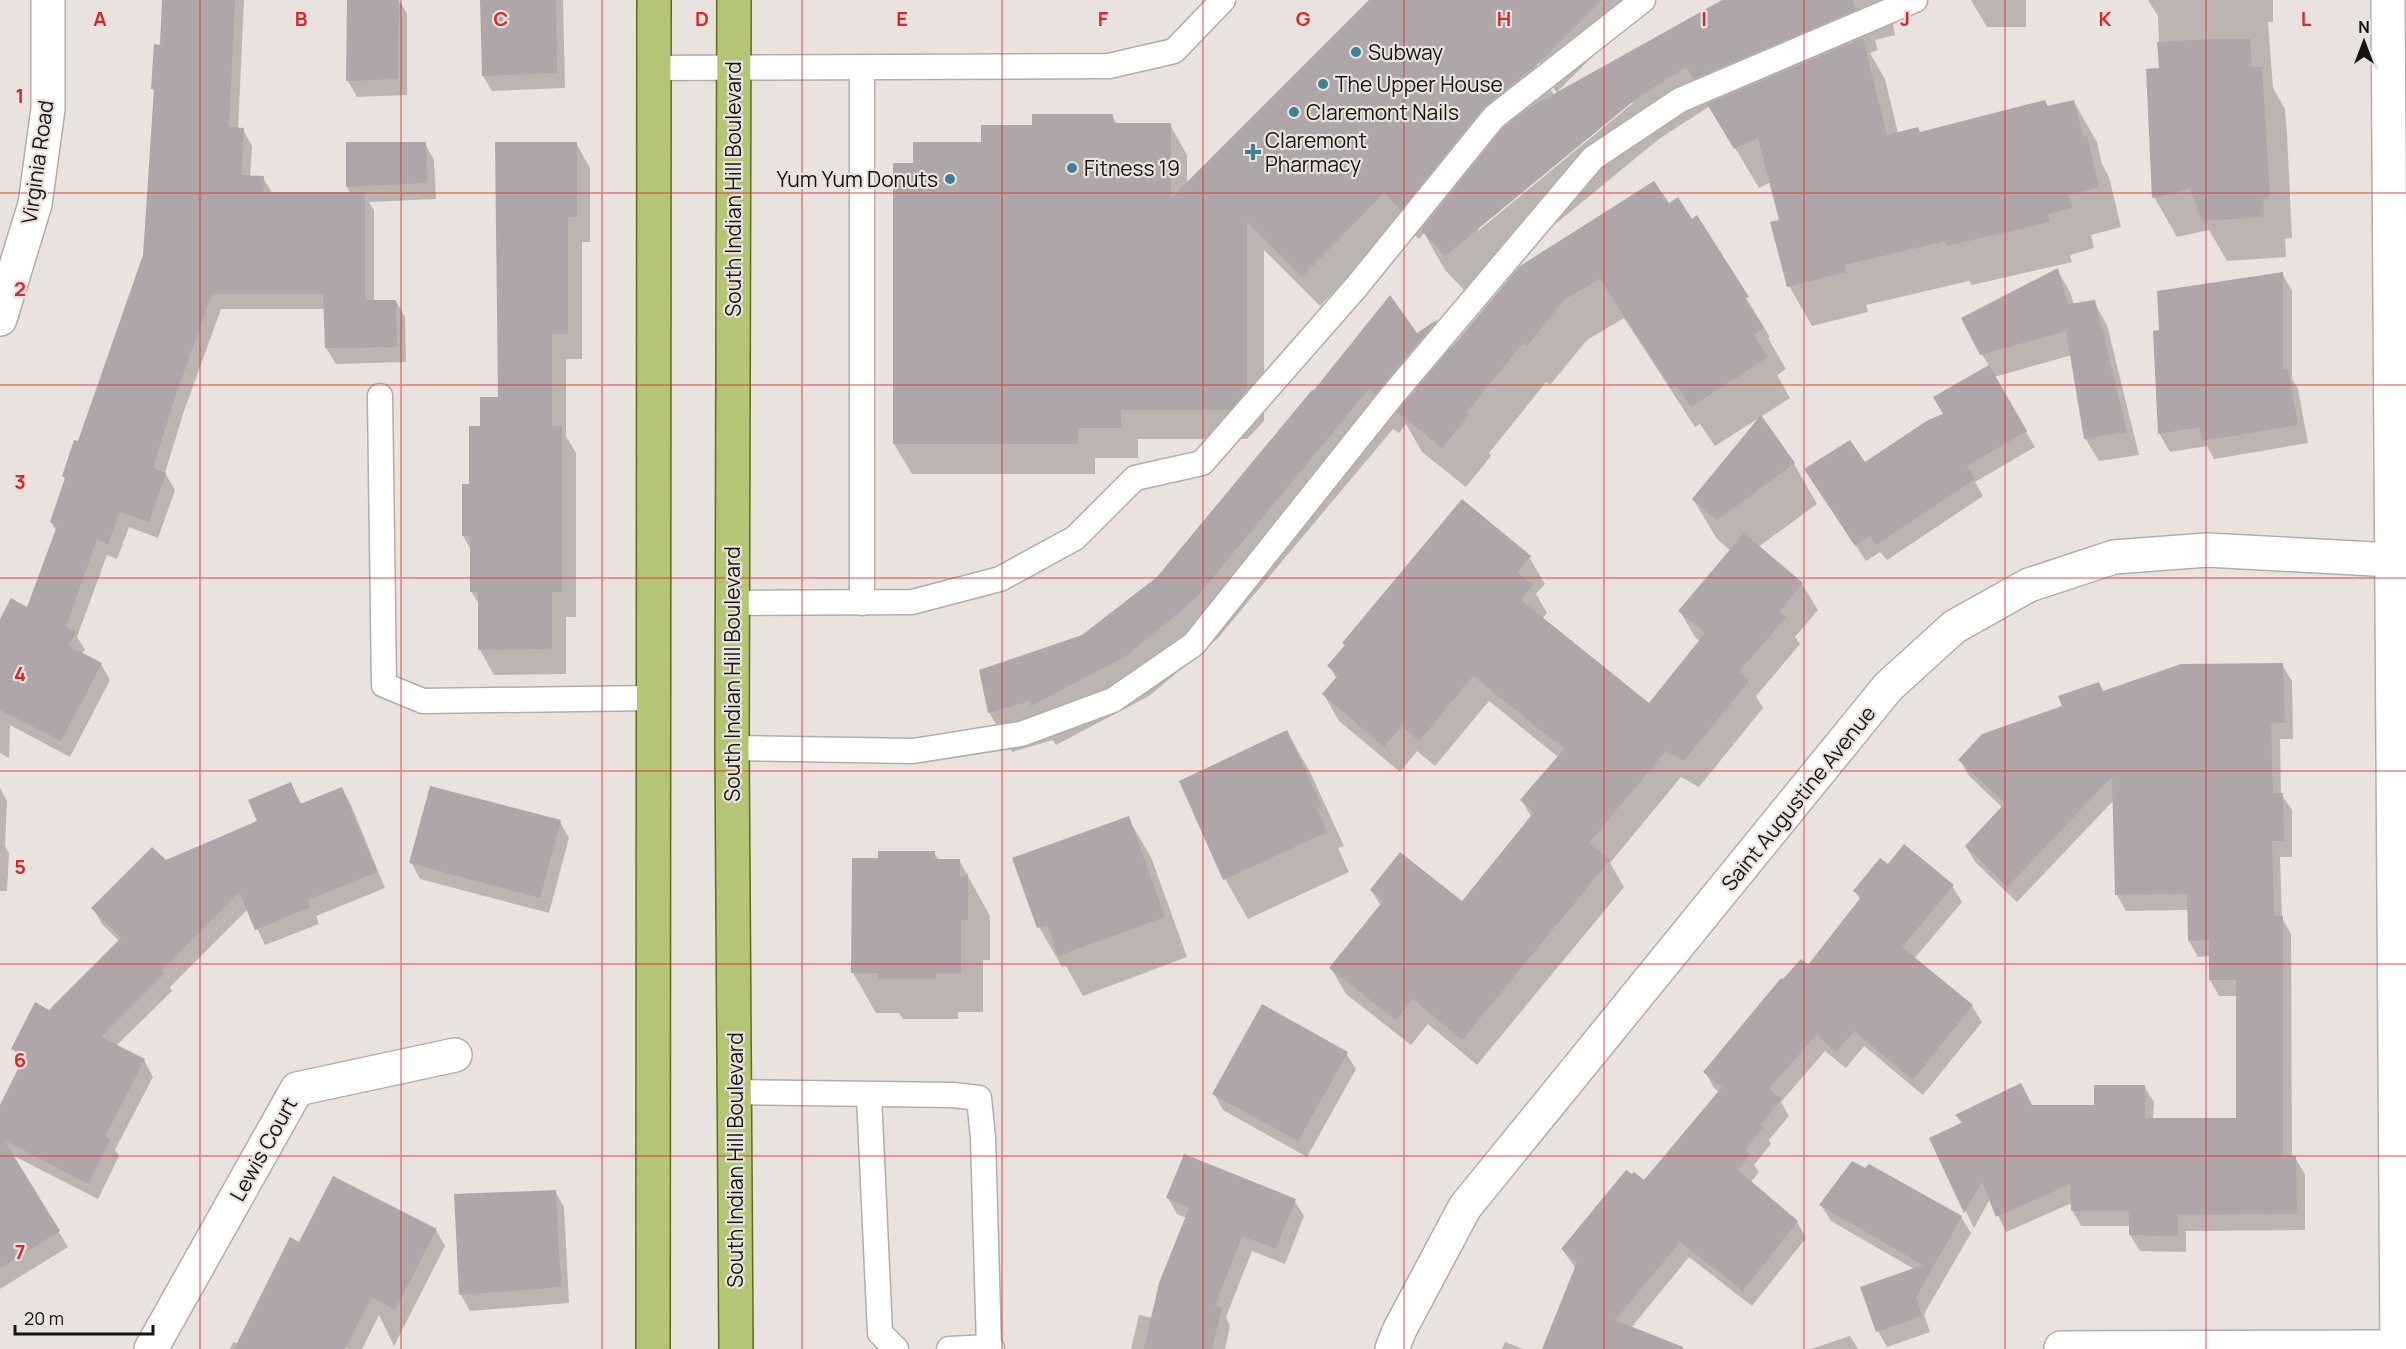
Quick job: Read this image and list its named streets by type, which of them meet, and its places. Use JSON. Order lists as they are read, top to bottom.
{
  "streets": {
    "main road": ["South Indian Hill Boulevard"],
    "street": ["Virginia Road", "Saint Augustine Avenue", "Lewis Court"]
  },
  "places": {
    "other": [
      "Subway",
      "The Upper House",
      "Claremont Nails",
      "Fitness 19",
      "Yum Yum Donuts"
    ],
    "health": ["Claremont Pharmacy"]
  },
  "scale_bar": "20 m",
  "north": "top",
  "grid": {
    "columns": [
      "A",
      "B",
      "C",
      "D",
      "E",
      "F",
      "G",
      "H",
      "I",
      "J",
      "K",
      "L"
    ],
    "rows": [
      "1",
      "2",
      "3",
      "4",
      "5",
      "6",
      "7"
    ]
  }
}
